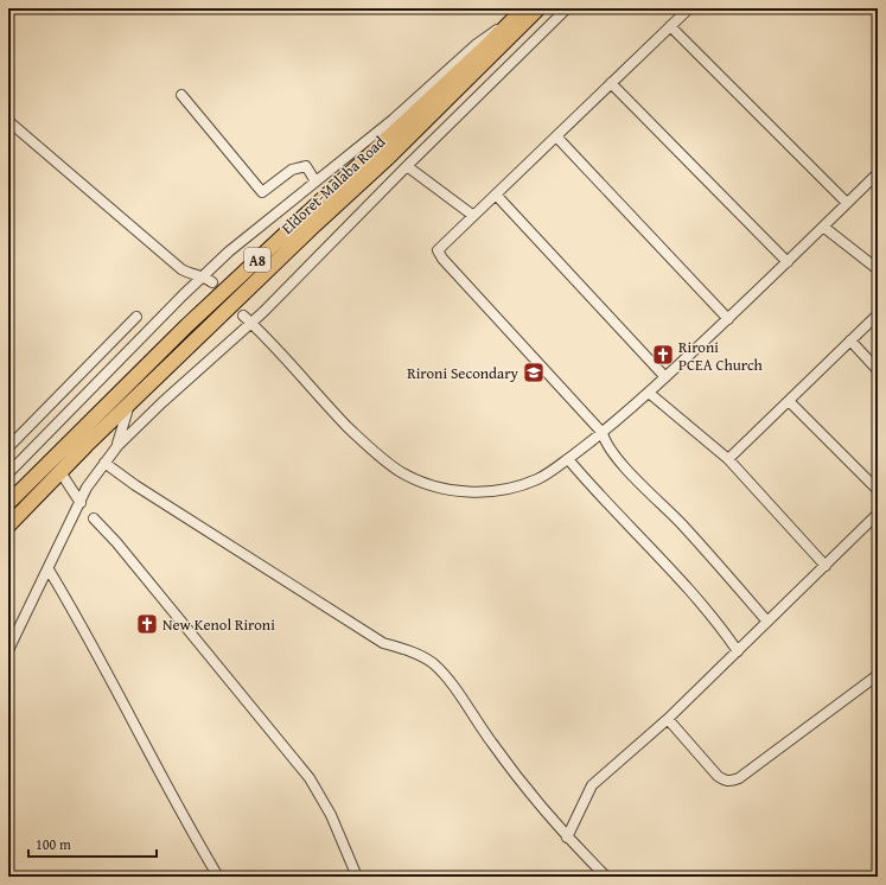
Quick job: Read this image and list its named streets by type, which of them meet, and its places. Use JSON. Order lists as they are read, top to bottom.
{
  "streets": {
    "highway": ["Eldoret-Malaba Road", "A8"]
  },
  "places": {
    "church": ["Rironi PCEA Church", "New Kenol Rironi"],
    "school or university": ["Rironi Secondary"]
  },
  "scale_bar": "100 m"
}
